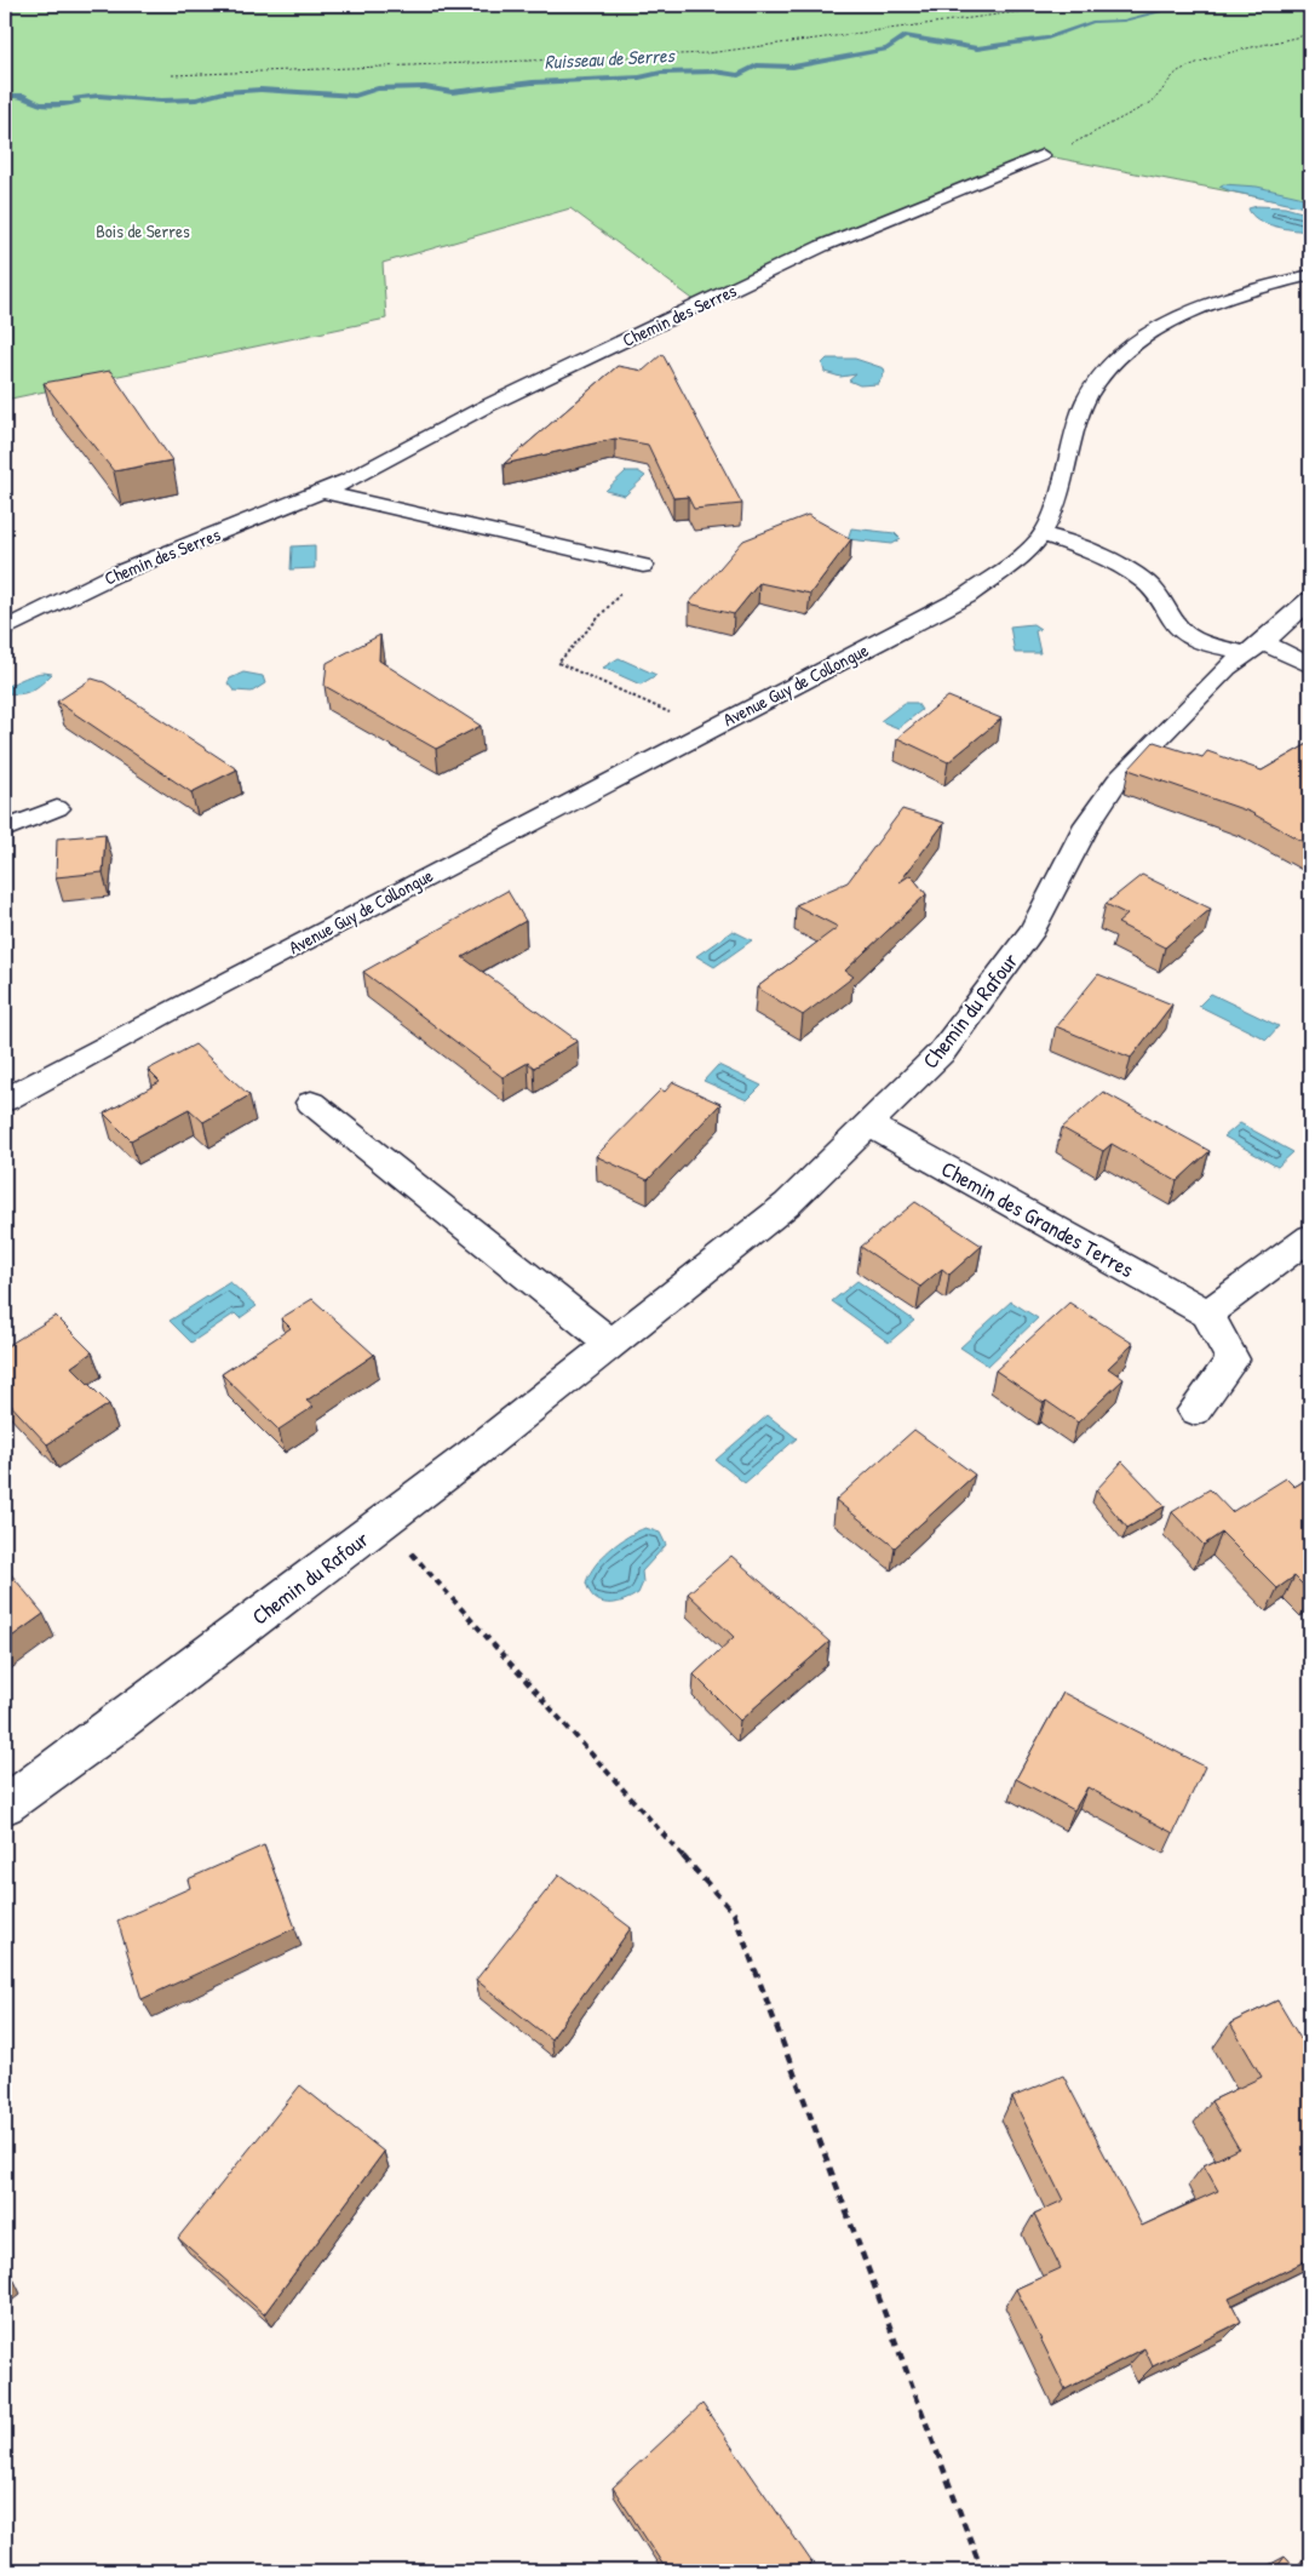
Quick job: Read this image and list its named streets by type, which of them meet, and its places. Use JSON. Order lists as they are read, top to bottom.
{
  "streets": {
    "street": [
      "Chemin des Serres",
      "Avenue Guy de Collongue",
      "Chemin du Rafour",
      "Chemin des Grandes Terres"
    ]
  },
  "crossings": [
    ["Chemin du Rafour", "Chemin des Grandes Terres"]
  ],
  "water": ["Ruisseau de Serres"],
  "parks": ["Bois de Serres"]
}
